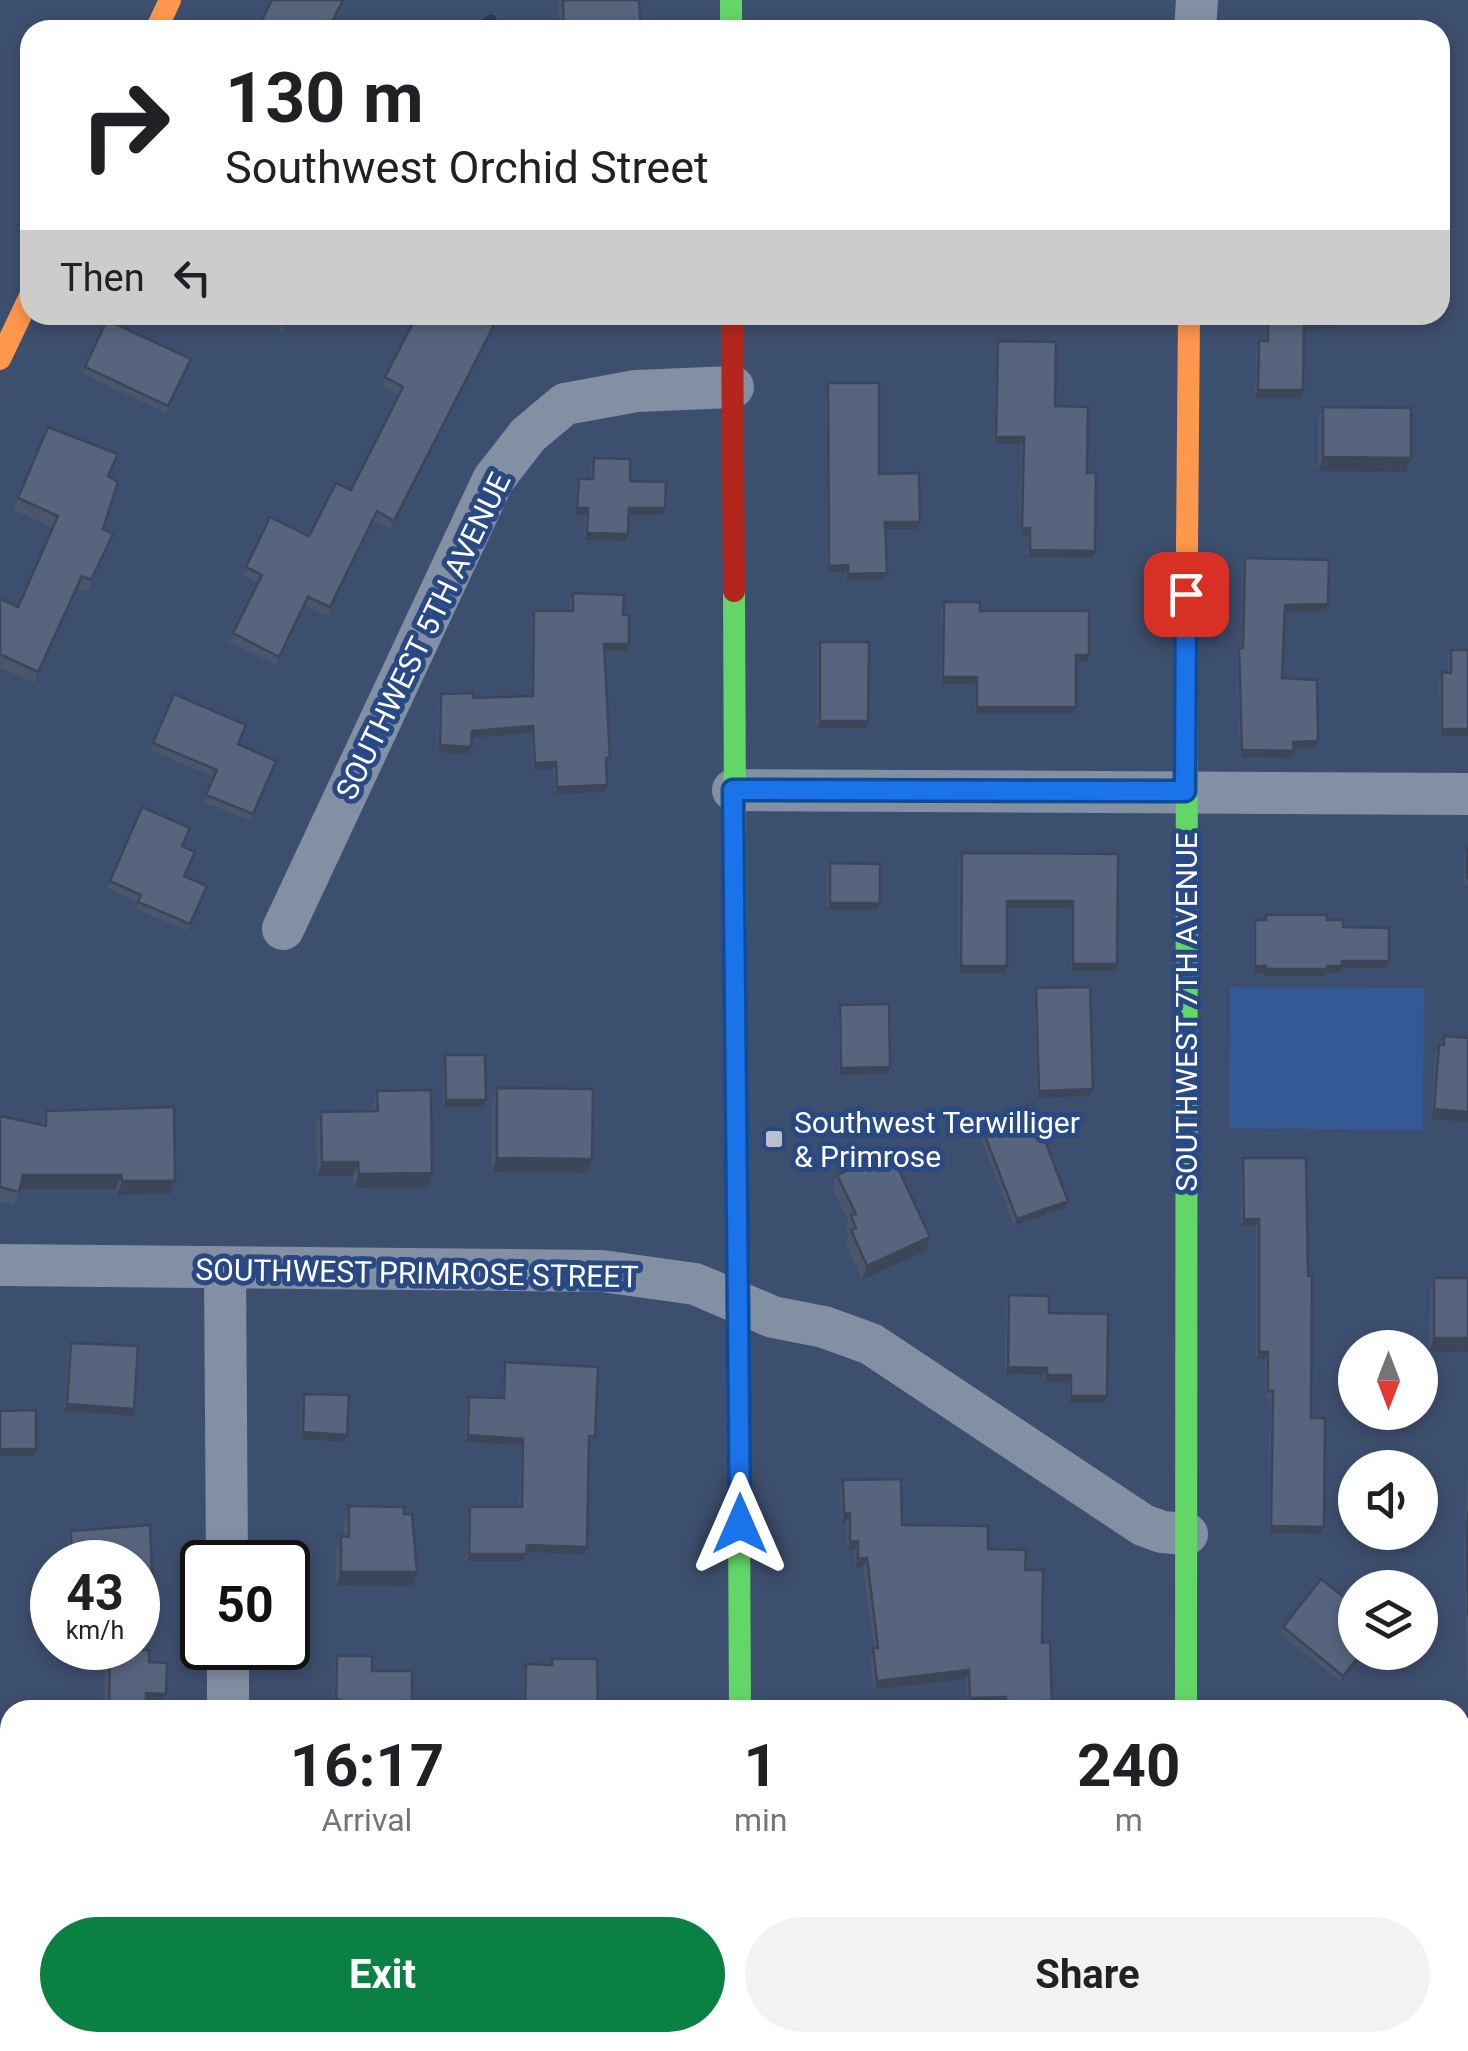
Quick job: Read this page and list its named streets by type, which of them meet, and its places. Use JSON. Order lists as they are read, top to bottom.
{
  "streets": {
    "street": ["SOUTHWEST 5TH AVENUE", "SOUTHWEST 7TH AVENUE", "SOUTHWEST PRIMROSE STREET"]
  },
  "crossings": [
    ["SOUTHWEST 7TH AVENUE", "SOUTHWEST PRIMROSE STREET"]
  ],
  "places": {
    "transit": ["Southwest Terwilliger & Primrose"]
  },
  "north": "bottom",
  "page": {
    "turn": ["130 m", "Southwest Orchid Street"],
    "then": "Then",
    "speed": "43 km/h",
    "limit": "50",
    "eta": [
      "16:17",
      "Arrival",
      "1",
      "min",
      "240",
      "m"
    ],
    "buttons": ["Exit", "Share"]
  }
}
